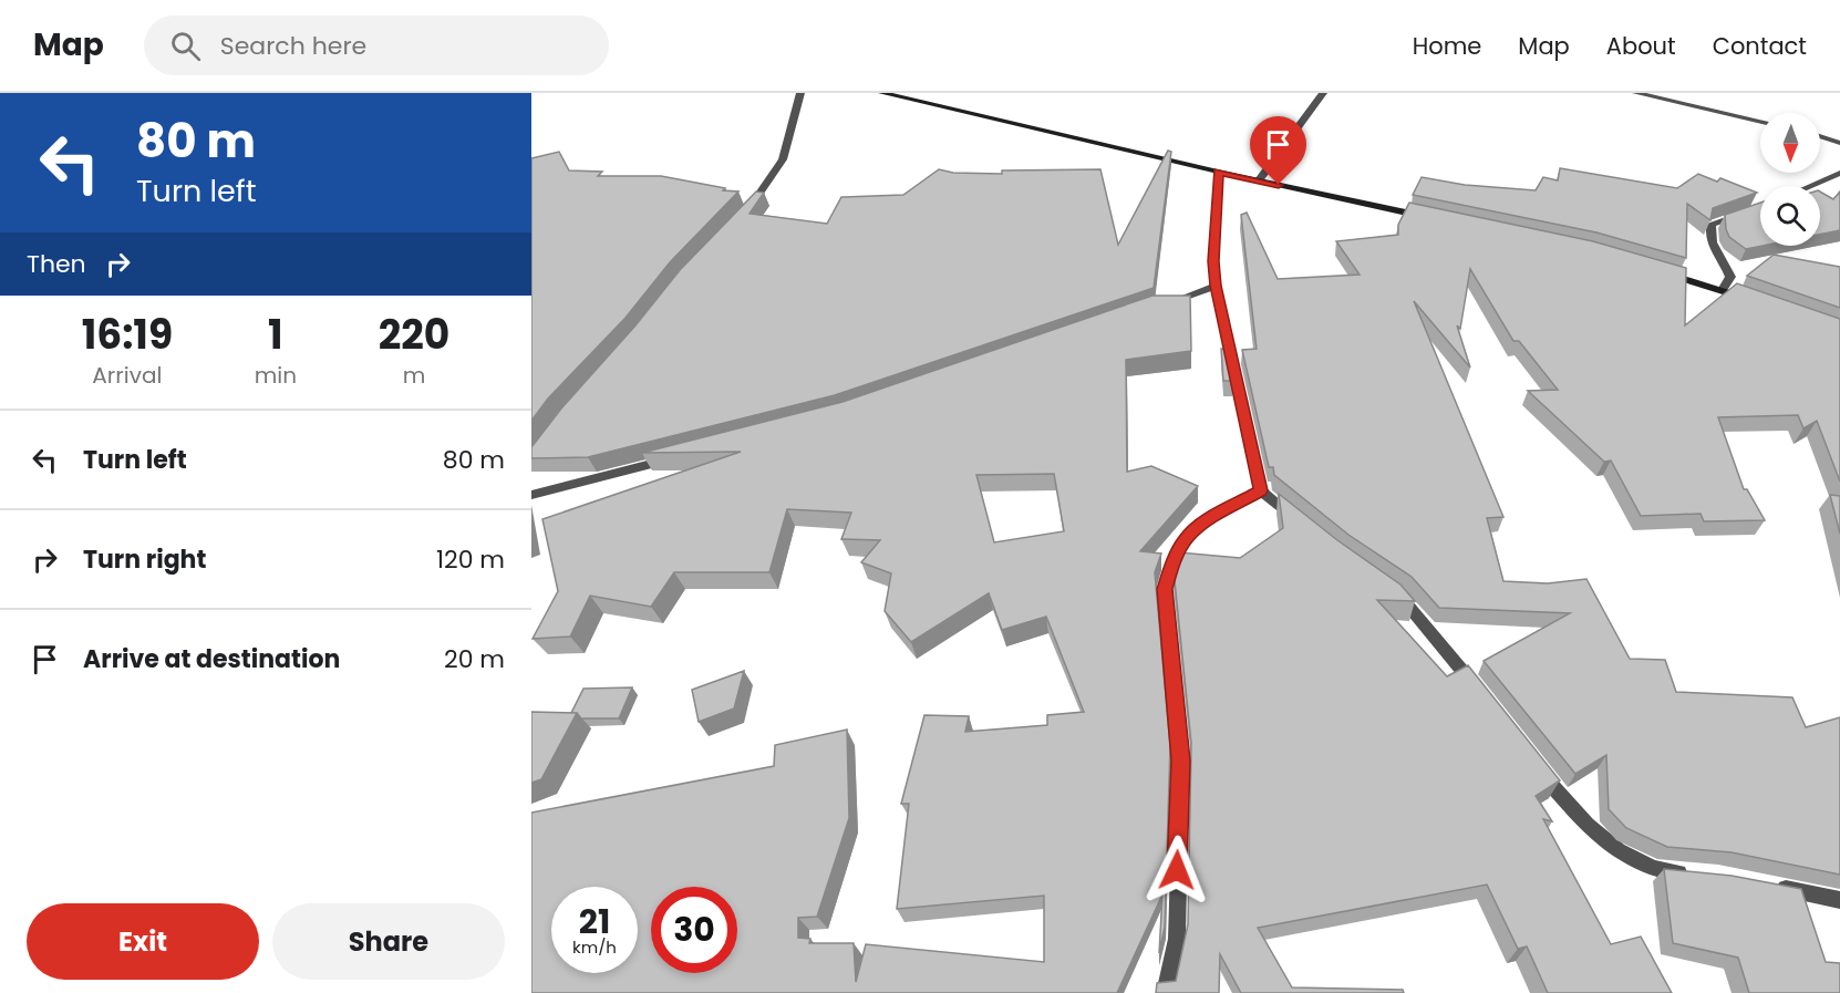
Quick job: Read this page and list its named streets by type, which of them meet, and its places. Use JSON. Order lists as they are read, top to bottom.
{
  "north": "bottom",
  "page": {
    "header": "Map",
    "search": "Search here",
    "nav": [
      "Home",
      "Map",
      "About",
      "Contact"
    ],
    "turn": ["80 m", "Turn left"],
    "then": "Then",
    "eta": [
      "16:19",
      "Arrival",
      "1",
      "min",
      "220",
      "m"
    ],
    "list": [
      {
        "name": "Turn left",
        "value": "80 m"
      },
      {
        "name": "Turn right",
        "value": "120 m"
      },
      {
        "name": "Arrive at destination",
        "value": "20 m"
      }
    ],
    "speed": "21 km/h",
    "limit": "30",
    "buttons": ["Exit", "Share"]
  }
}
